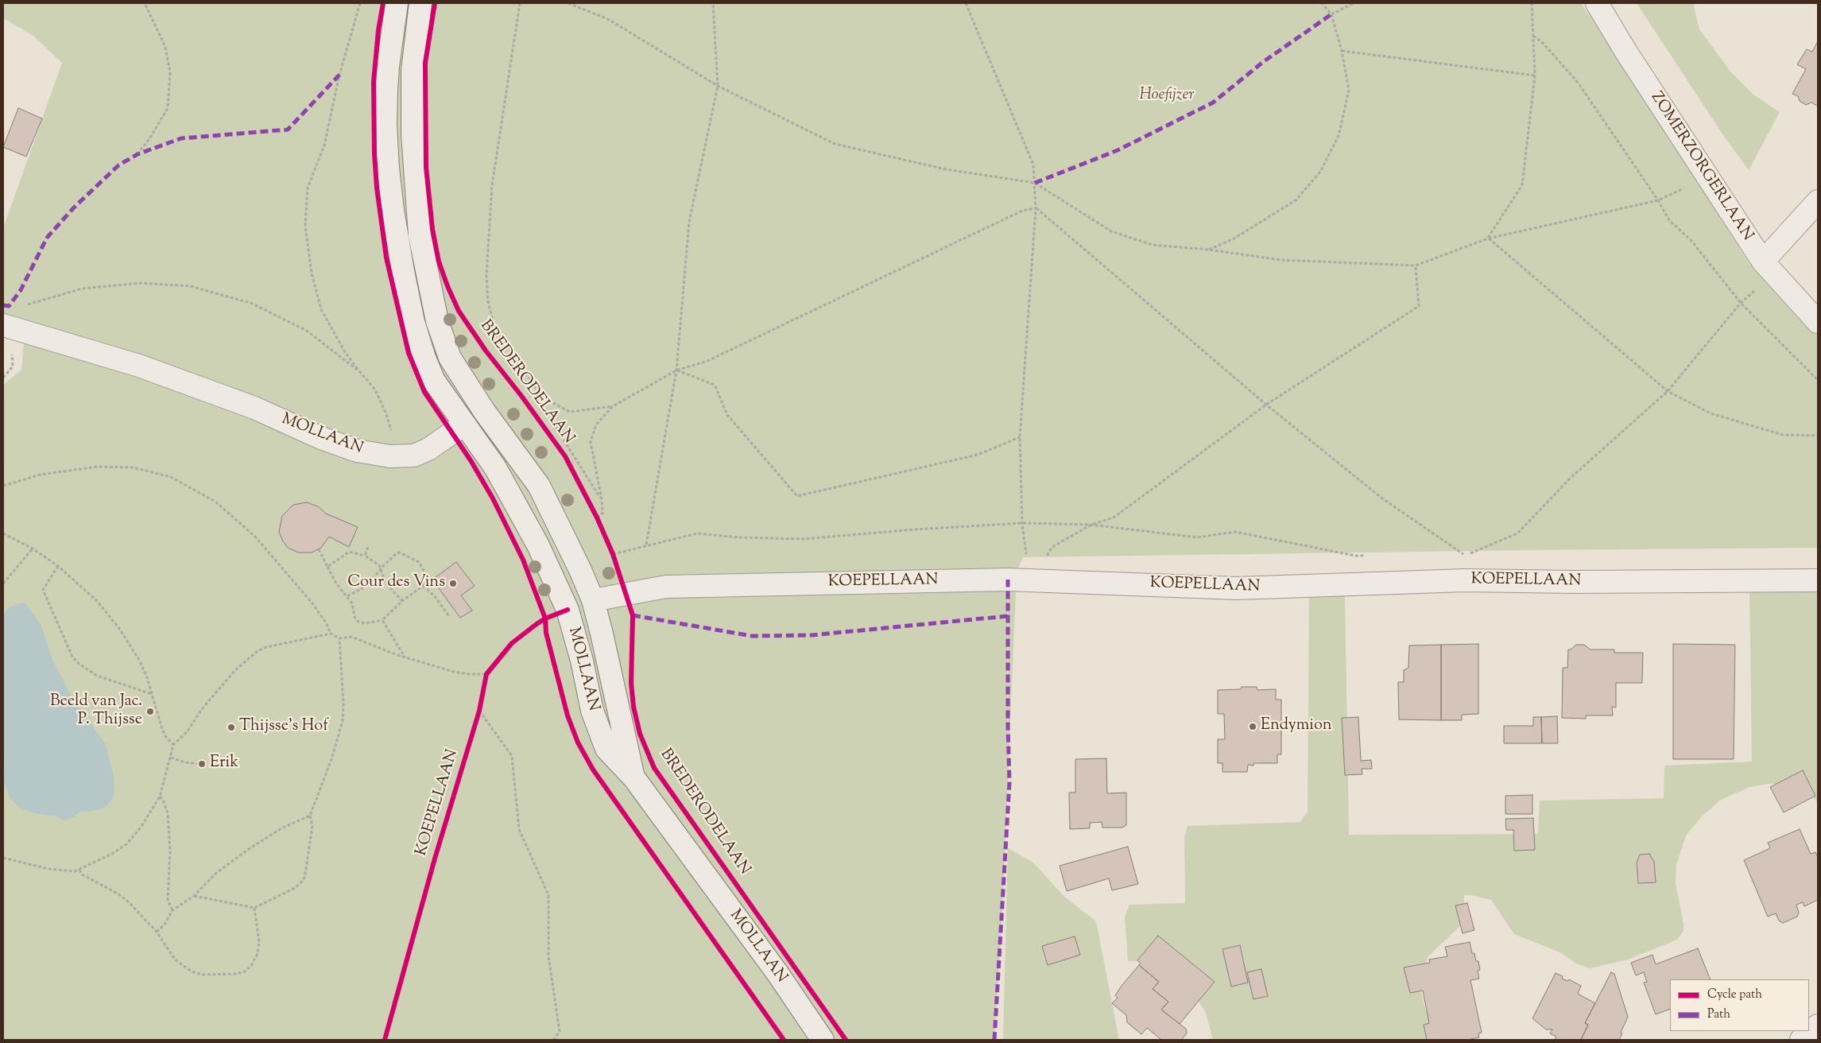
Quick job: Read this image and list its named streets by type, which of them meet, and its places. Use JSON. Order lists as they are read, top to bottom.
{
  "streets": {
    "street": ["ZOMERZORGERLAAN", "MOLLAAN", "KOEPELLAAN"],
    "cycle path": ["BREDERODELAAN"]
  },
  "crossings": [
    ["MOLLAAN", "KOEPELLAAN"]
  ],
  "parks": ["Hoefijzer"],
  "places": [
    "Cour des Vins",
    "Beeld van Jac. P. Thijsse",
    "Endymion",
    "Thijsse's Hof",
    "Erik"
  ],
  "legend": ["Cycle path", "Path"]
}
